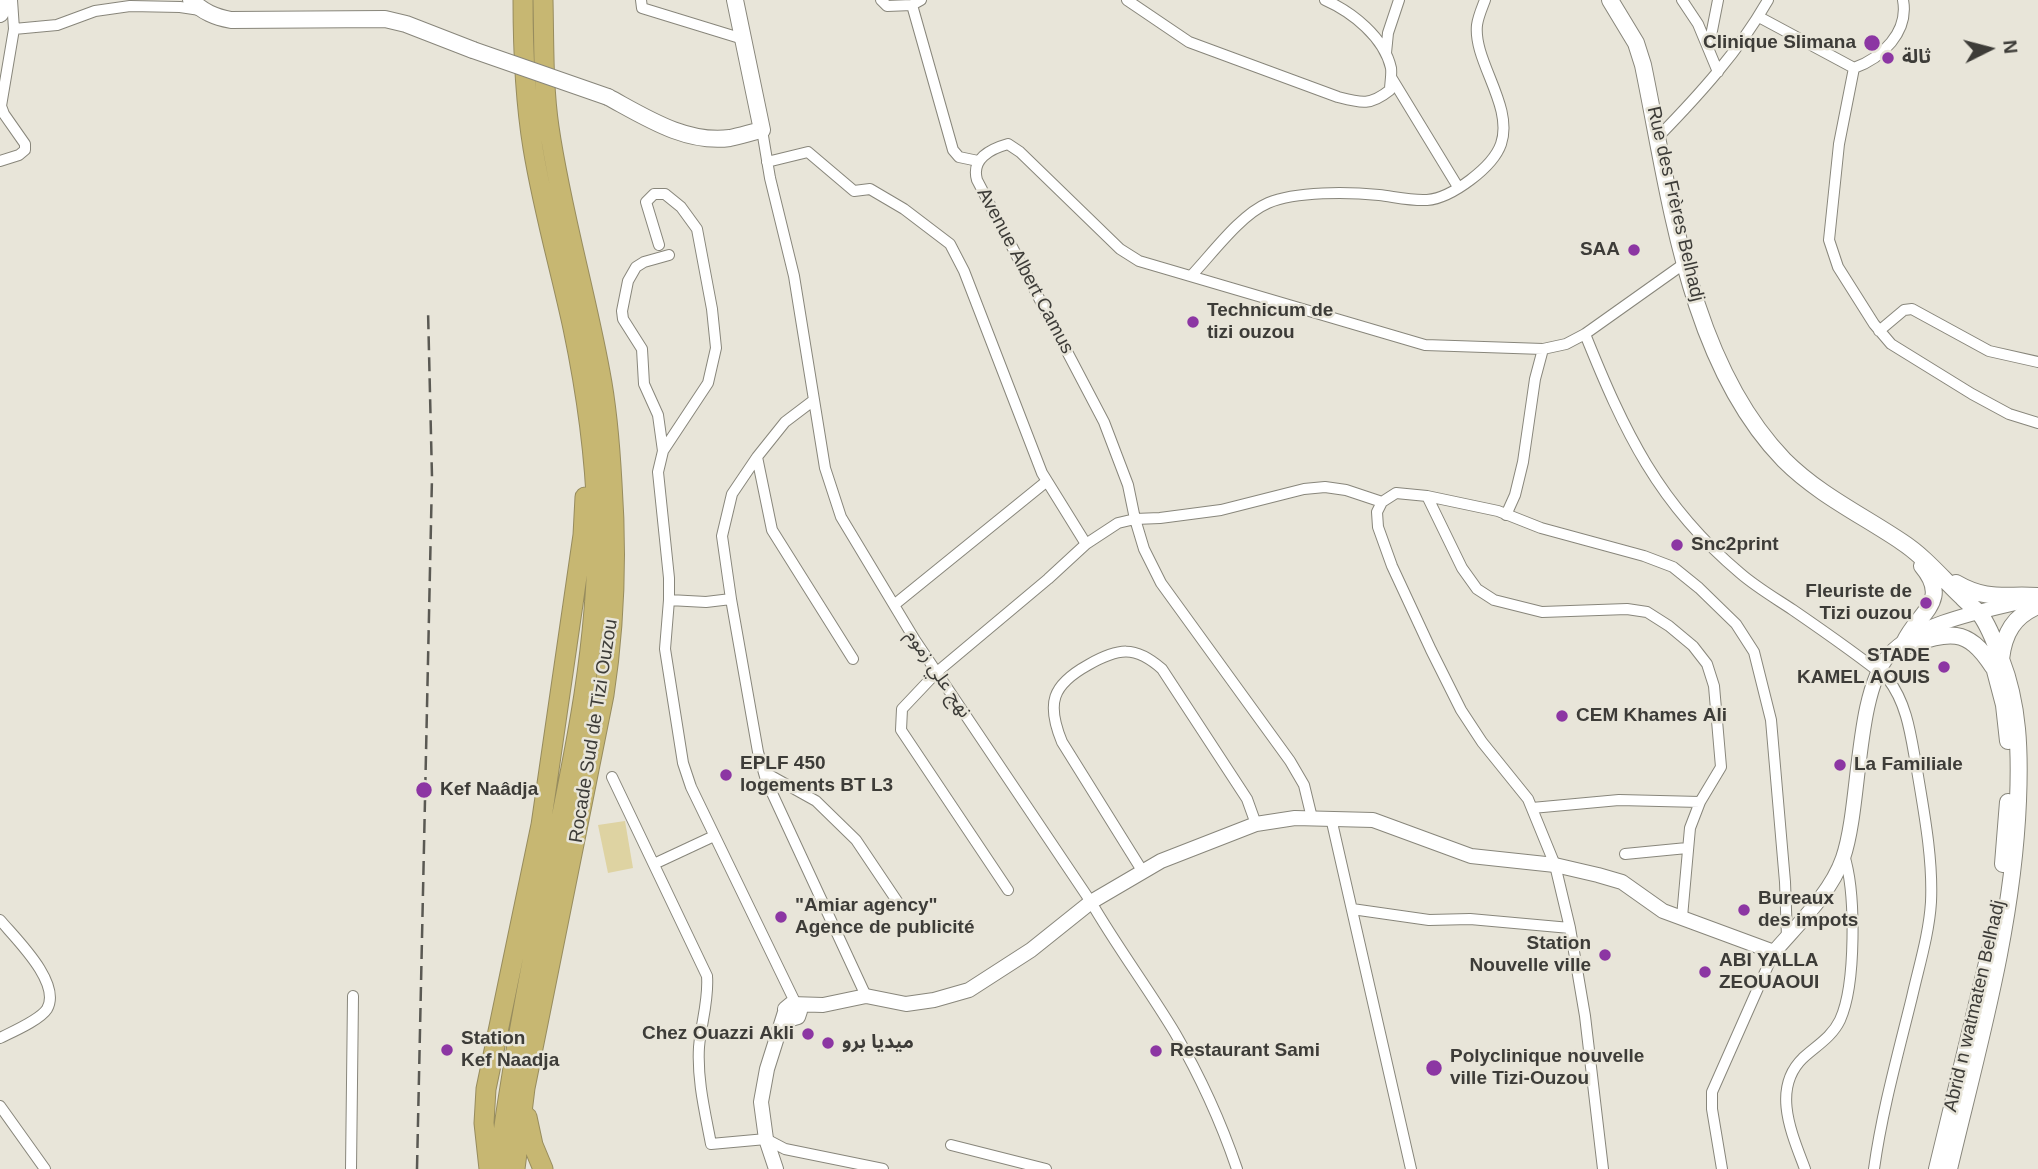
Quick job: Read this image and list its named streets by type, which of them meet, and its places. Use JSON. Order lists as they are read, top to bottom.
{
  "streets": {
    "highway": ["Rocade Sud de Tizi Ouzou"],
    "main road": ["Rue des Frères Belhadj", "Abrid n watmaten Belhadj"],
    "street": ["Avenue Albert Camus", "نهج علي زموم"]
  },
  "crossings": [
    ["Rue des Frères Belhadj", "Avenue Albert Camus"],
    ["Rue des Frères Belhadj", "Abrid n watmaten Belhadj"]
  ],
  "places": [
    "Clinique Slimana",
    "ثالة",
    "SAA",
    "Technicum de tizi ouzou",
    "Snc2print",
    "Fleuriste de Tizi ouzou",
    "STADE KAMEL AOUIS",
    "CEM Khames Ali",
    "La Familiale",
    "EPLF 450 logements BT L3",
    "Kef Naâdja",
    "Bureaux des impots",
    "\"Amiar agency\" Agence de publicité",
    "Station Nouvelle ville",
    "ABI YALLA ZEOUAOUI",
    "Chez Ouazzi Akli",
    "ميديا برو",
    "Station Kef Naadja",
    "Restaurant Sami",
    "Polyclinique nouvelle ville Tizi-Ouzou"
  ],
  "north": "right"
}
